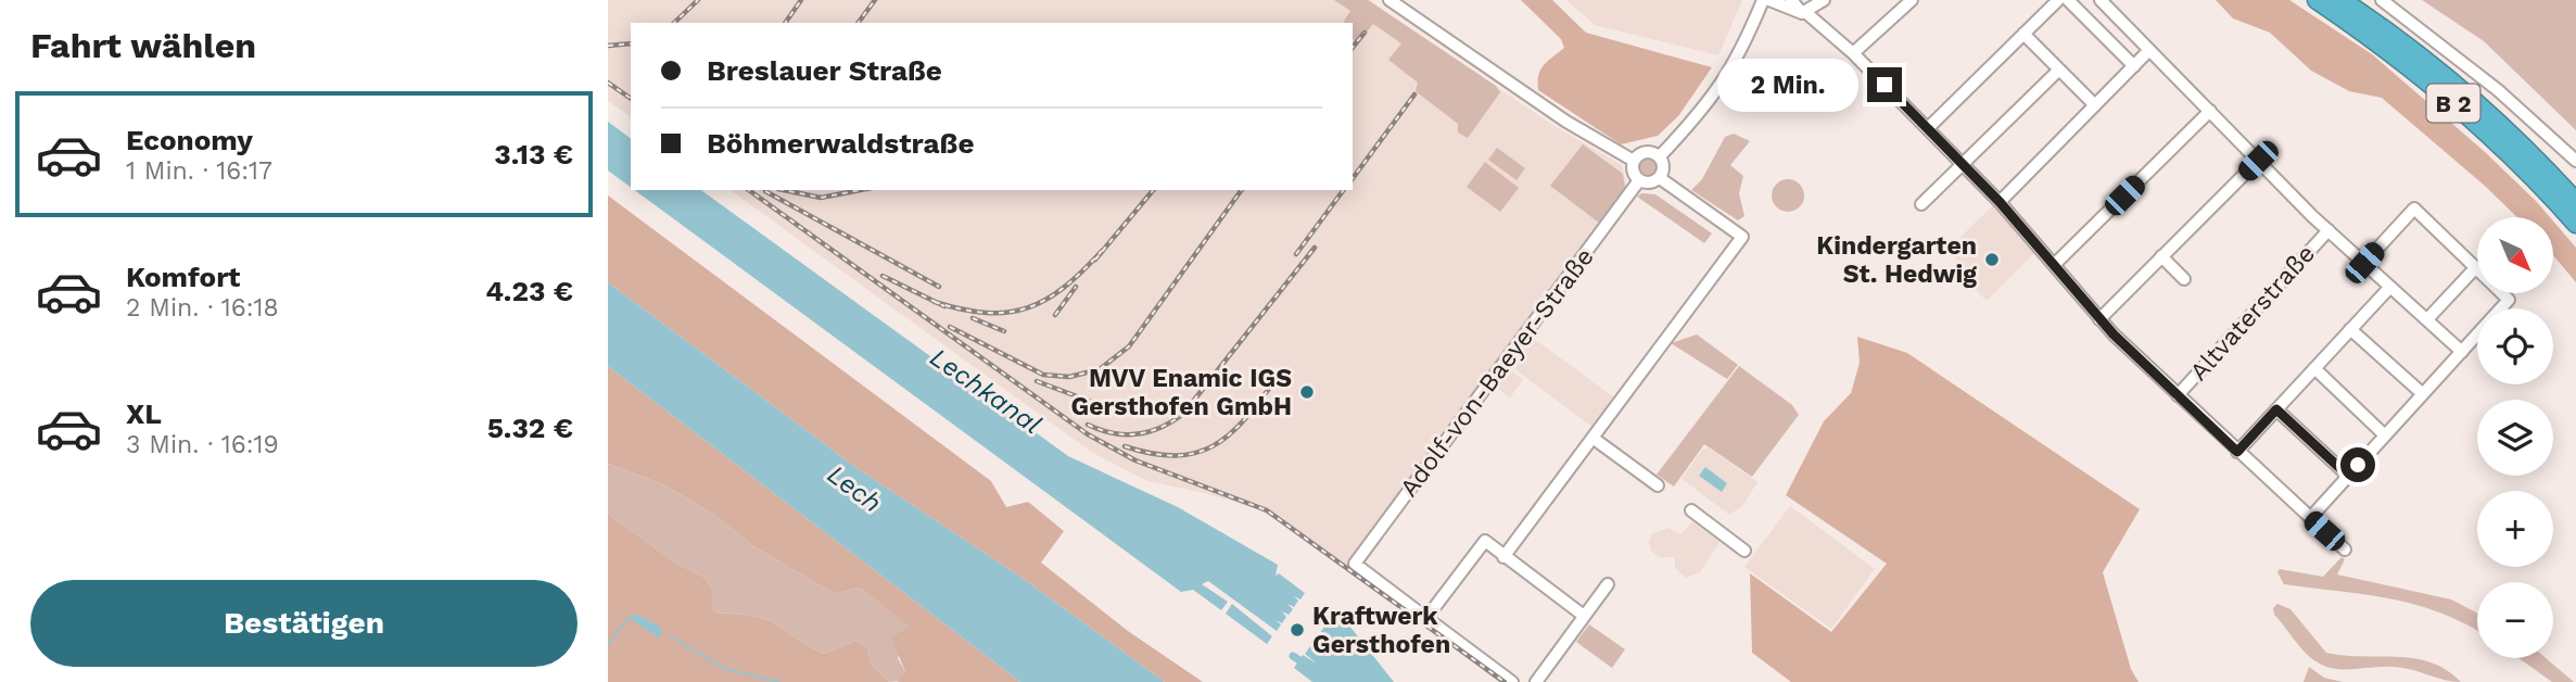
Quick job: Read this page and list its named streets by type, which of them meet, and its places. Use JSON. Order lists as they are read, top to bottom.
{
  "streets": {
    "highway": ["B 2"],
    "street": ["Altvaterstraße", "Adolf-von-Baeyer-Straße"]
  },
  "water": ["Lechkanal", "Lech"],
  "places": ["Kindergarten St. Hedwig", "MVV Enamic IGS Gersthofen GmbH", "Kraftwerk Gersthofen"],
  "north": "bottom right",
  "page": {
    "heading": "Fahrt wählen",
    "banner": ["Breslauer Straße", "Böhmerwaldstraße"],
    "bubble": "2 Min.",
    "list": [
      {
        "name": "Economy",
        "note": "1 Min. · 16:17",
        "value": "3.13 €"
      },
      {
        "name": "Komfort",
        "note": "2 Min. · 16:18",
        "value": "4.23 €"
      },
      {
        "name": "XL",
        "note": "3 Min. · 16:19",
        "value": "5.32 €"
      }
    ],
    "map_buttons": ["+", "−"],
    "buttons": "Bestätigen"
  }
}
